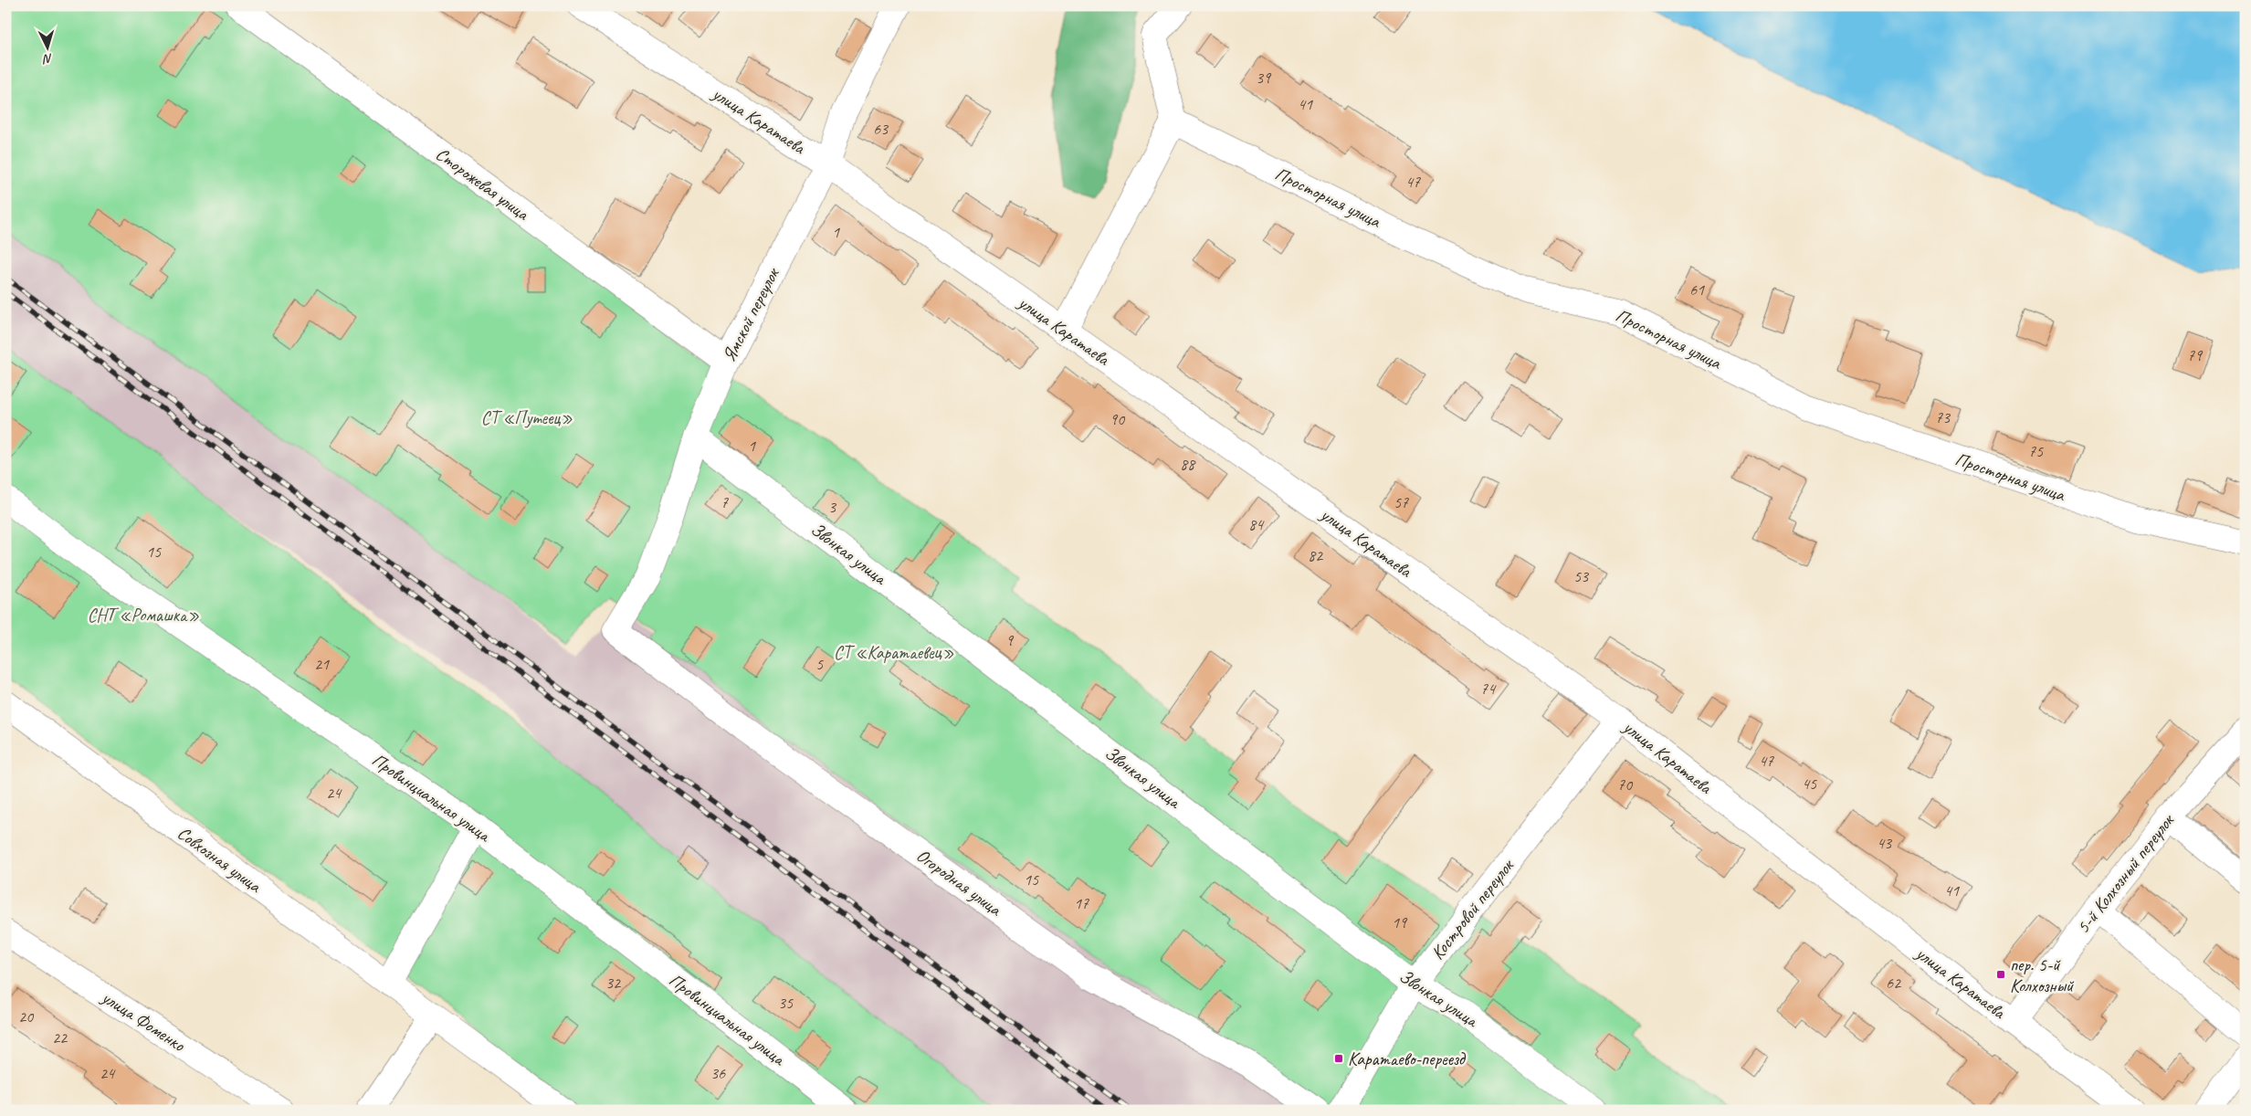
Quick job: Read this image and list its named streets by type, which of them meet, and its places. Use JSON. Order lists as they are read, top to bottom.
{
  "streets": {
    "street": [
      "улица Каратаева",
      "Сторожевая улица",
      "Просторная улица",
      "Ямской переулок",
      "Звонкая улица",
      "Провинциальная улица",
      "Совхозная улица",
      "5-й Колхозный переулок",
      "Огородная улица",
      "Костровой переулок",
      "улица Фоменко"
    ]
  },
  "crossings": [
    ["улица Каратаева", "Ямской переулок"],
    ["улица Каратаева", "5-й Колхозный переулок"],
    ["улица Каратаева", "Костровой переулок"],
    ["Сторожевая улица", "Ямской переулок"],
    ["Ямской переулок", "Звонкая улица"],
    ["Ямской переулок", "Огородная улица"],
    ["Звонкая улица", "Костровой переулок"]
  ],
  "parks": ["СТ «Путеец»", "СНТ «Ромашка»", "СТ «Каратаевец»"],
  "places": {
    "transit": ["пер. 5-й Колхозный", "Каратаево-переезд"]
  },
  "house_numbers": [
    "39",
    "41",
    "63",
    "47",
    "1",
    "61",
    "79",
    "73",
    "90",
    "1",
    "75",
    "88",
    "7",
    "57",
    "3",
    "84",
    "15",
    "82",
    "53",
    "9",
    "21",
    "5",
    "74",
    "47",
    "45",
    "70",
    "24",
    "43",
    "15",
    "41",
    "17",
    "19",
    "32",
    "62",
    "35",
    "20",
    "22",
    "24",
    "36"
  ],
  "north": "bottom"
}
